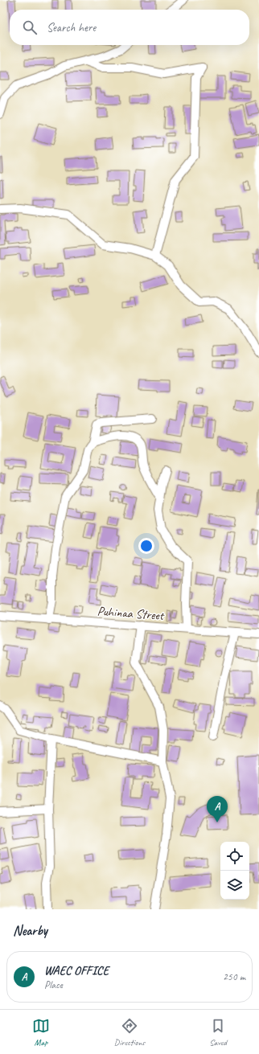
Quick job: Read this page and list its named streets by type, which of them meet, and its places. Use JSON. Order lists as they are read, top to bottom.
{
  "streets": {
    "street": ["Puhinaa Street"]
  },
  "page": {
    "search": "Search here",
    "pins": "A",
    "heading": "Nearby",
    "list": [
      {
        "mark": "A",
        "name": "WAEC OFFICE",
        "note": "Place",
        "value": "250 m"
      }
    ],
    "nav": ["Map", "Directions", "Saved"]
  }
}
